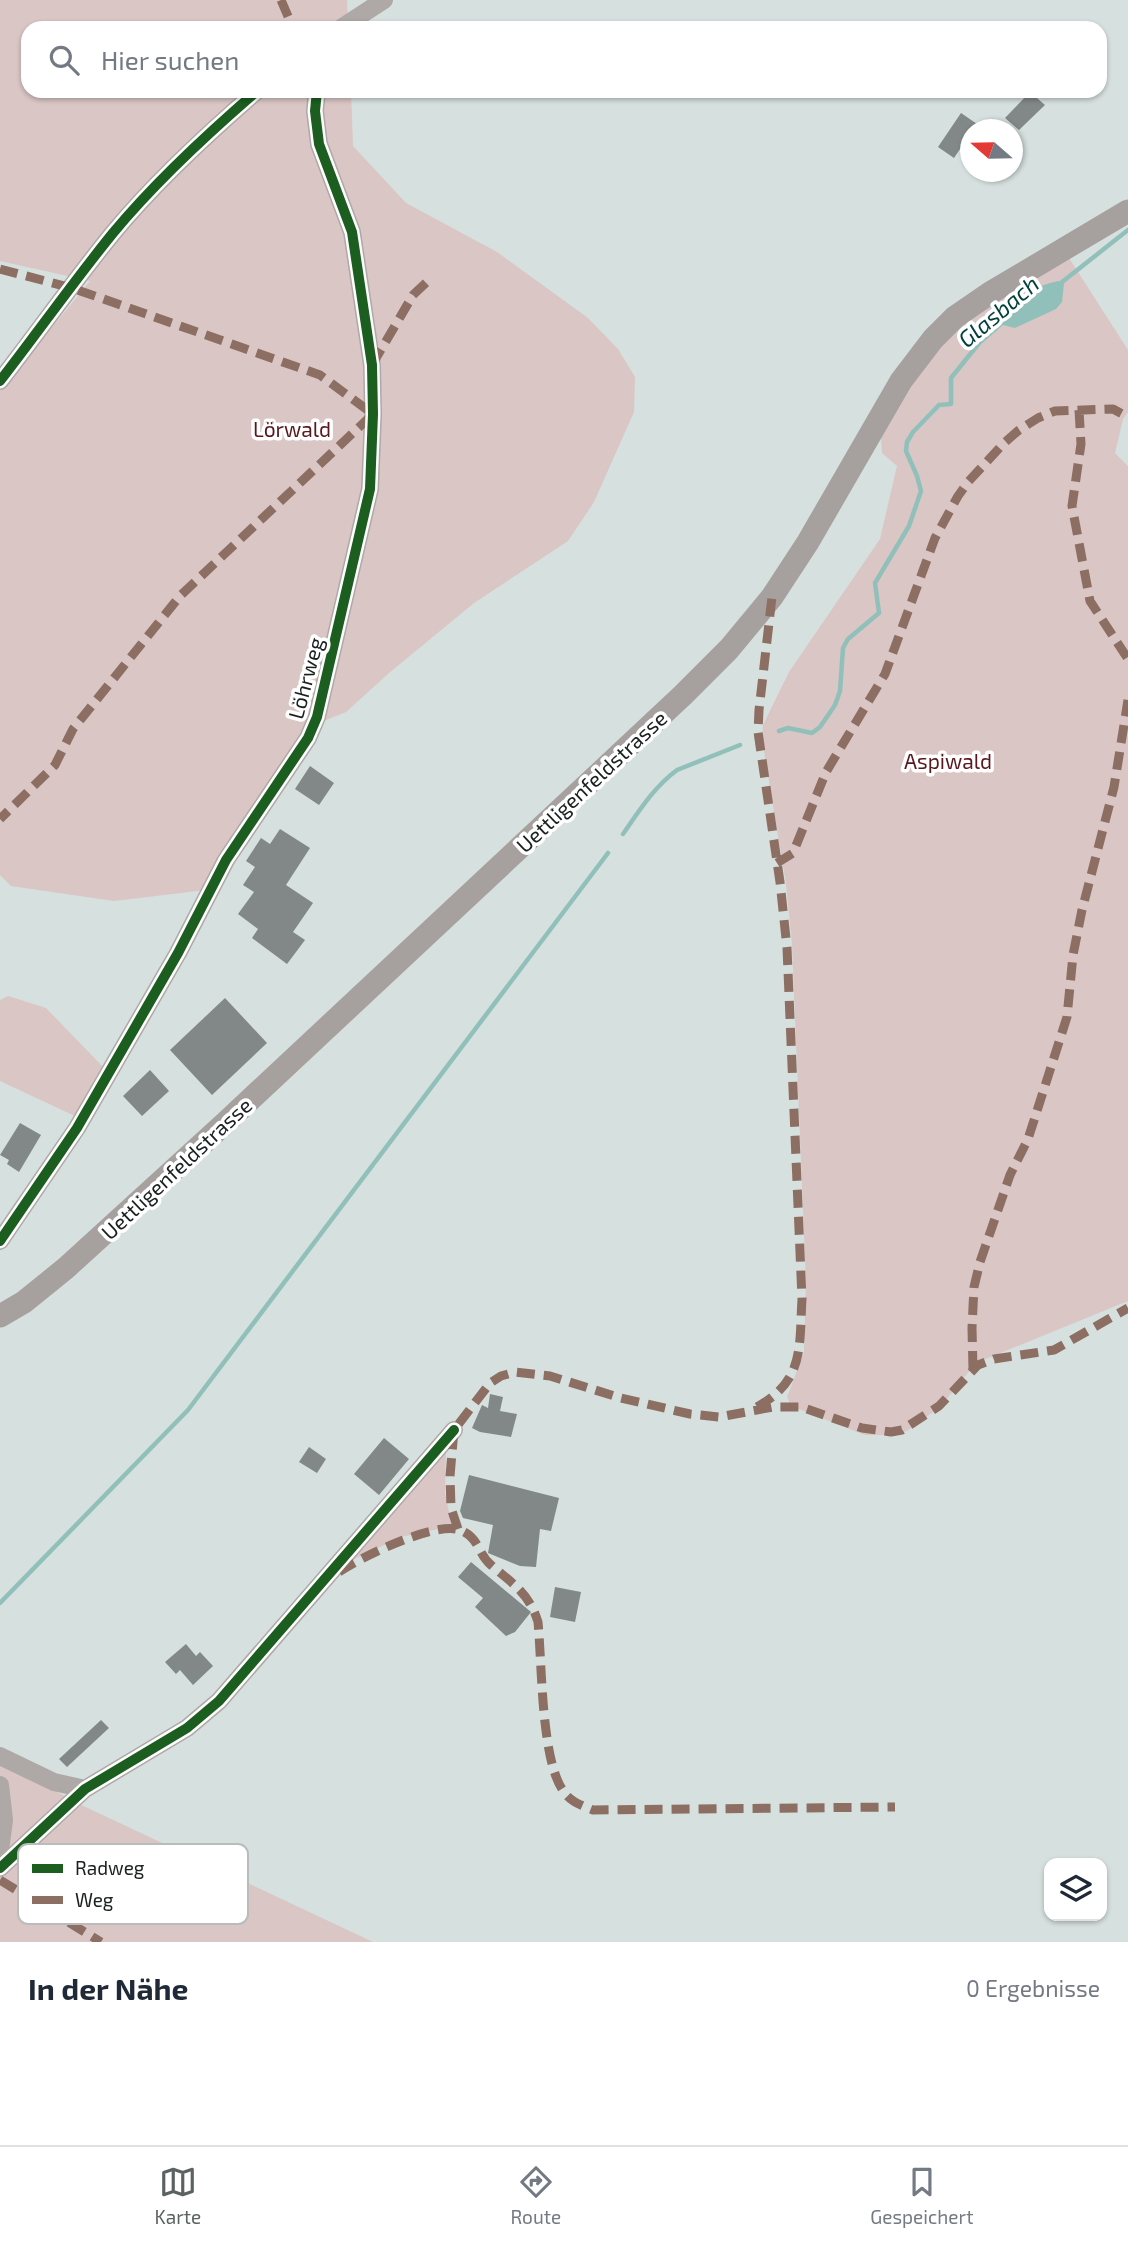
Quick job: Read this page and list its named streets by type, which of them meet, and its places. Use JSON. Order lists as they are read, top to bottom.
{
  "streets": {
    "main road": ["Uettligenfeldstrasse"],
    "street": ["Löhrweg"]
  },
  "water": ["Glasbach"],
  "parks": ["Lörwald", "Aspiwald"],
  "legend": ["Radweg", "Weg"],
  "north": "left",
  "page": {
    "search": "Hier suchen",
    "heading": ["In der Nähe", "0 Ergebnisse"],
    "nav": ["Karte", "Route", "Gespeichert"]
  }
}
